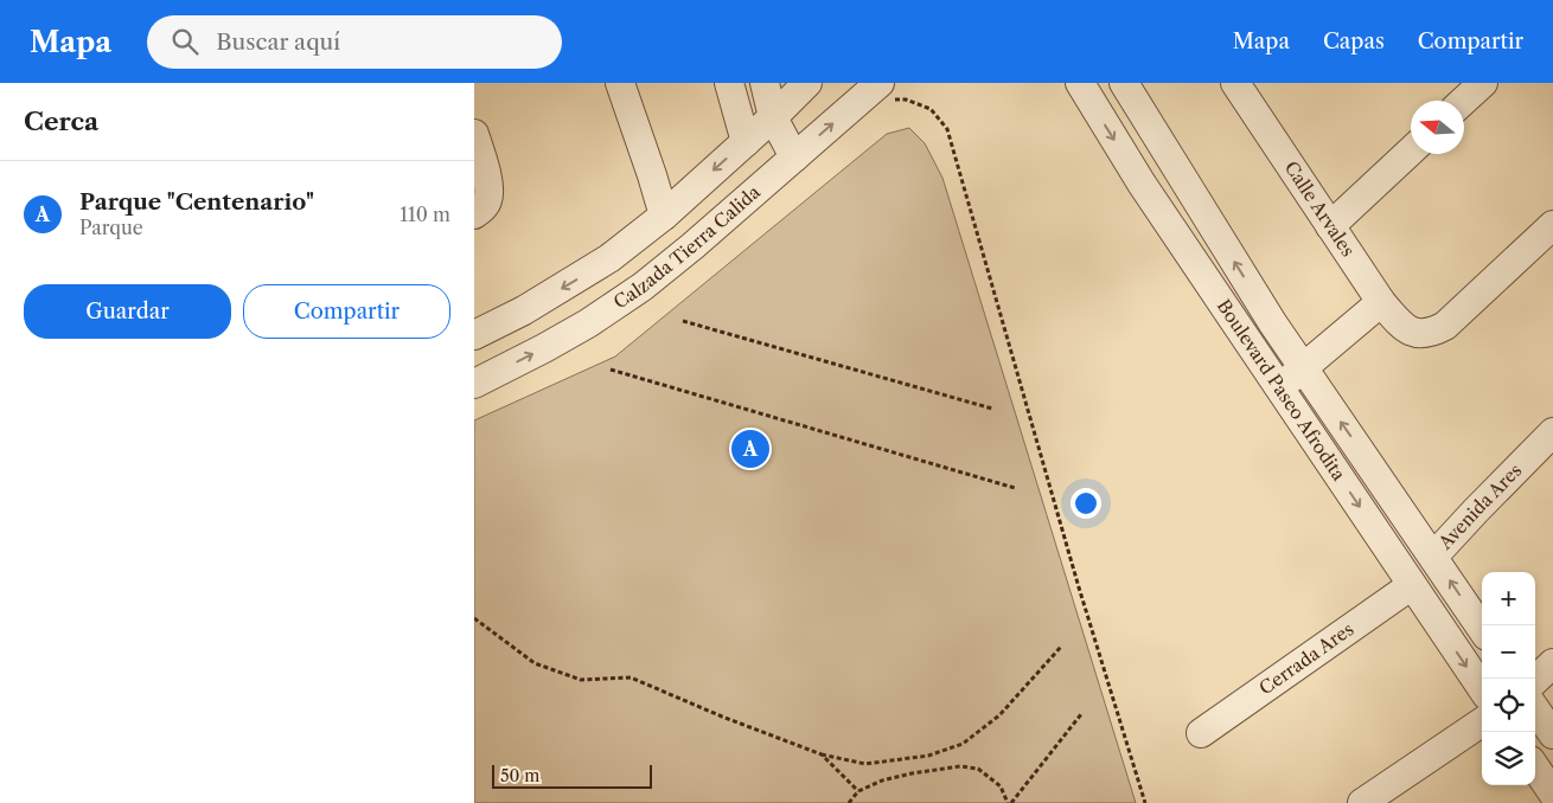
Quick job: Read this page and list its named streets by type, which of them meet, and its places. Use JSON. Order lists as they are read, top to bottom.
{
  "streets": {
    "street": [
      "Calle Arvales",
      "Calzada Tierra Calida",
      "Boulevard Paseo Afrodita",
      "Avenida Ares",
      "Cerrada Ares"
    ]
  },
  "crossings": [
    ["Boulevard Paseo Afrodita", "Avenida Ares"],
    ["Boulevard Paseo Afrodita", "Cerrada Ares"]
  ],
  "scale_bar": "50 m",
  "north": "left",
  "page": {
    "header": "Mapa",
    "search": "Buscar aquí",
    "nav": ["Mapa", "Capas", "Compartir"],
    "heading": "Cerca",
    "list": [
      {
        "mark": "A",
        "name": "Parque \"Centenario\"",
        "note": "Parque",
        "value": "110 m"
      }
    ],
    "buttons": ["Guardar", "Compartir"],
    "pins": "A",
    "map_buttons": ["+", "−"],
    "scale": "50 m"
  }
}
